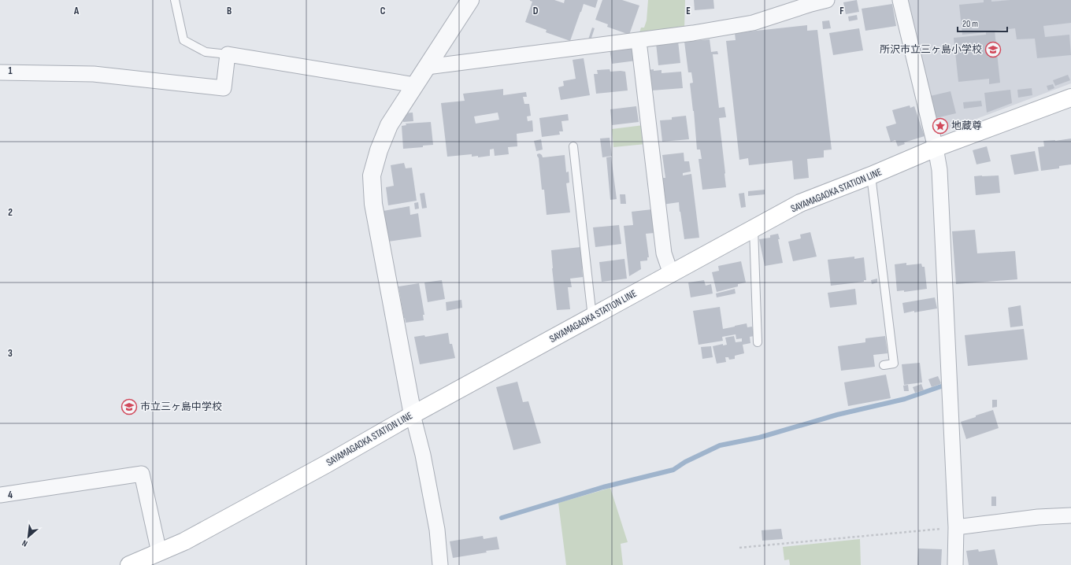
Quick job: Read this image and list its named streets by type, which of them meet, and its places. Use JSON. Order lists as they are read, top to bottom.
{
  "streets": {
    "main road": ["SAYAMAGAOKA STATION LINE"]
  },
  "places": {
    "school or university": ["所沢市立三ヶ島小学校", "市立三ヶ島中学校"],
    "place": ["地蔵尊"]
  },
  "scale_bar": "20 m",
  "north": "bottom left",
  "grid": {
    "columns": [
      "A",
      "B",
      "C",
      "D",
      "E",
      "F"
    ],
    "rows": [
      "1",
      "2",
      "3",
      "4"
    ]
  }
}
